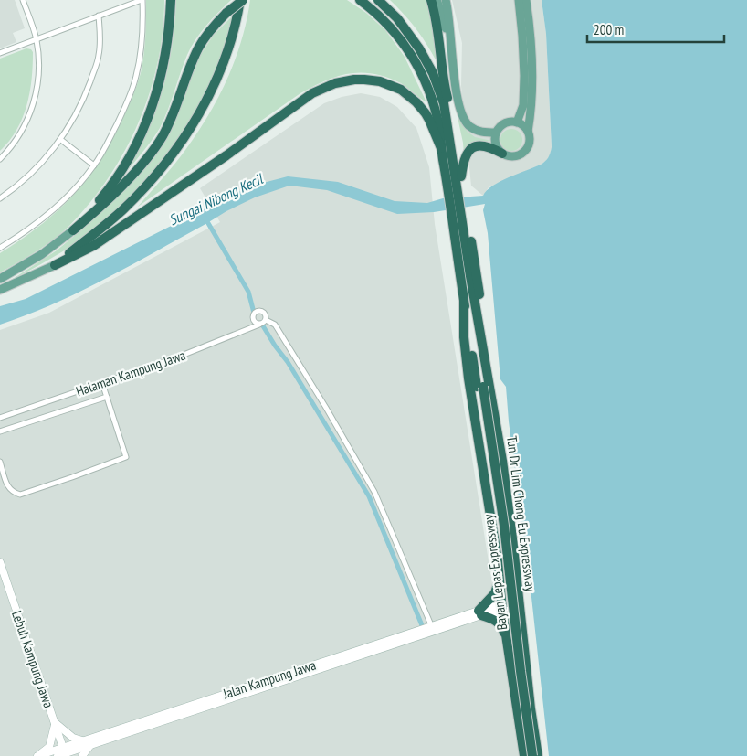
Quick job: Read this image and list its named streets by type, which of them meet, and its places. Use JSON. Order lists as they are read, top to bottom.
{
  "streets": {
    "highway": ["Tun Dr Lim Chong Eu Expressway", "Bayan Lepas Expressway"],
    "street": ["Halaman Kampung Jawa", "Lebuh Kampung Jawa", "Jalan Kampung Jawa"]
  },
  "crossings": [
    ["Tun Dr Lim Chong Eu Expressway", "Bayan Lepas Expressway"],
    ["Tun Dr Lim Chong Eu Expressway", "Jalan Kampung Jawa"],
    ["Lebuh Kampung Jawa", "Jalan Kampung Jawa"]
  ],
  "water": ["Sungai Nibong Kecil"],
  "scale_bar": "200 m"
}
